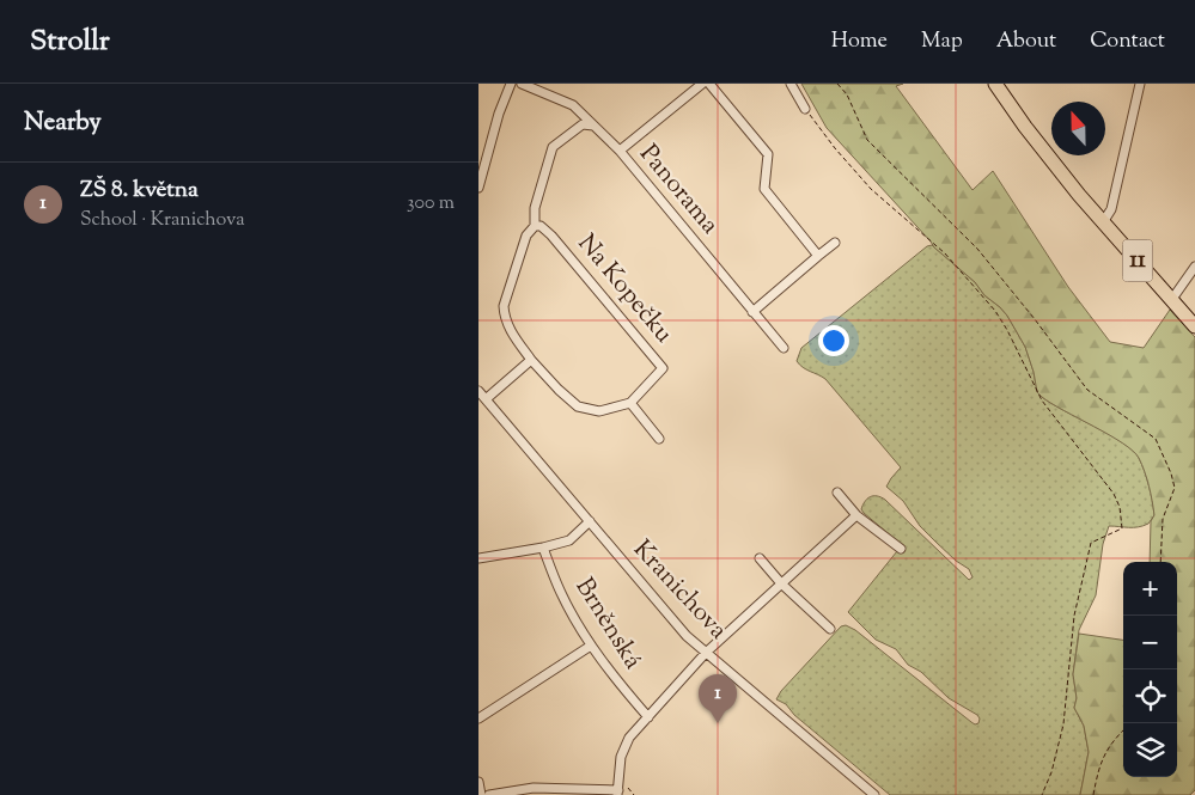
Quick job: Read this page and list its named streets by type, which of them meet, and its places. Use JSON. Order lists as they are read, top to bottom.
{
  "streets": {
    "main road": ["11"],
    "street": [
      "Panorama",
      "Na Kopečku",
      "Kranichova",
      "Brněnská"
    ]
  },
  "north": "top",
  "page": {
    "header": "Strollr",
    "nav": [
      "Home",
      "Map",
      "About",
      "Contact"
    ],
    "heading": "Nearby",
    "list": [
      {
        "mark": "1",
        "name": "ZŠ 8. května",
        "note": "School · Kranichova",
        "value": "300 m"
      }
    ],
    "map_buttons": ["+", "−"],
    "pins": "1"
  }
}
